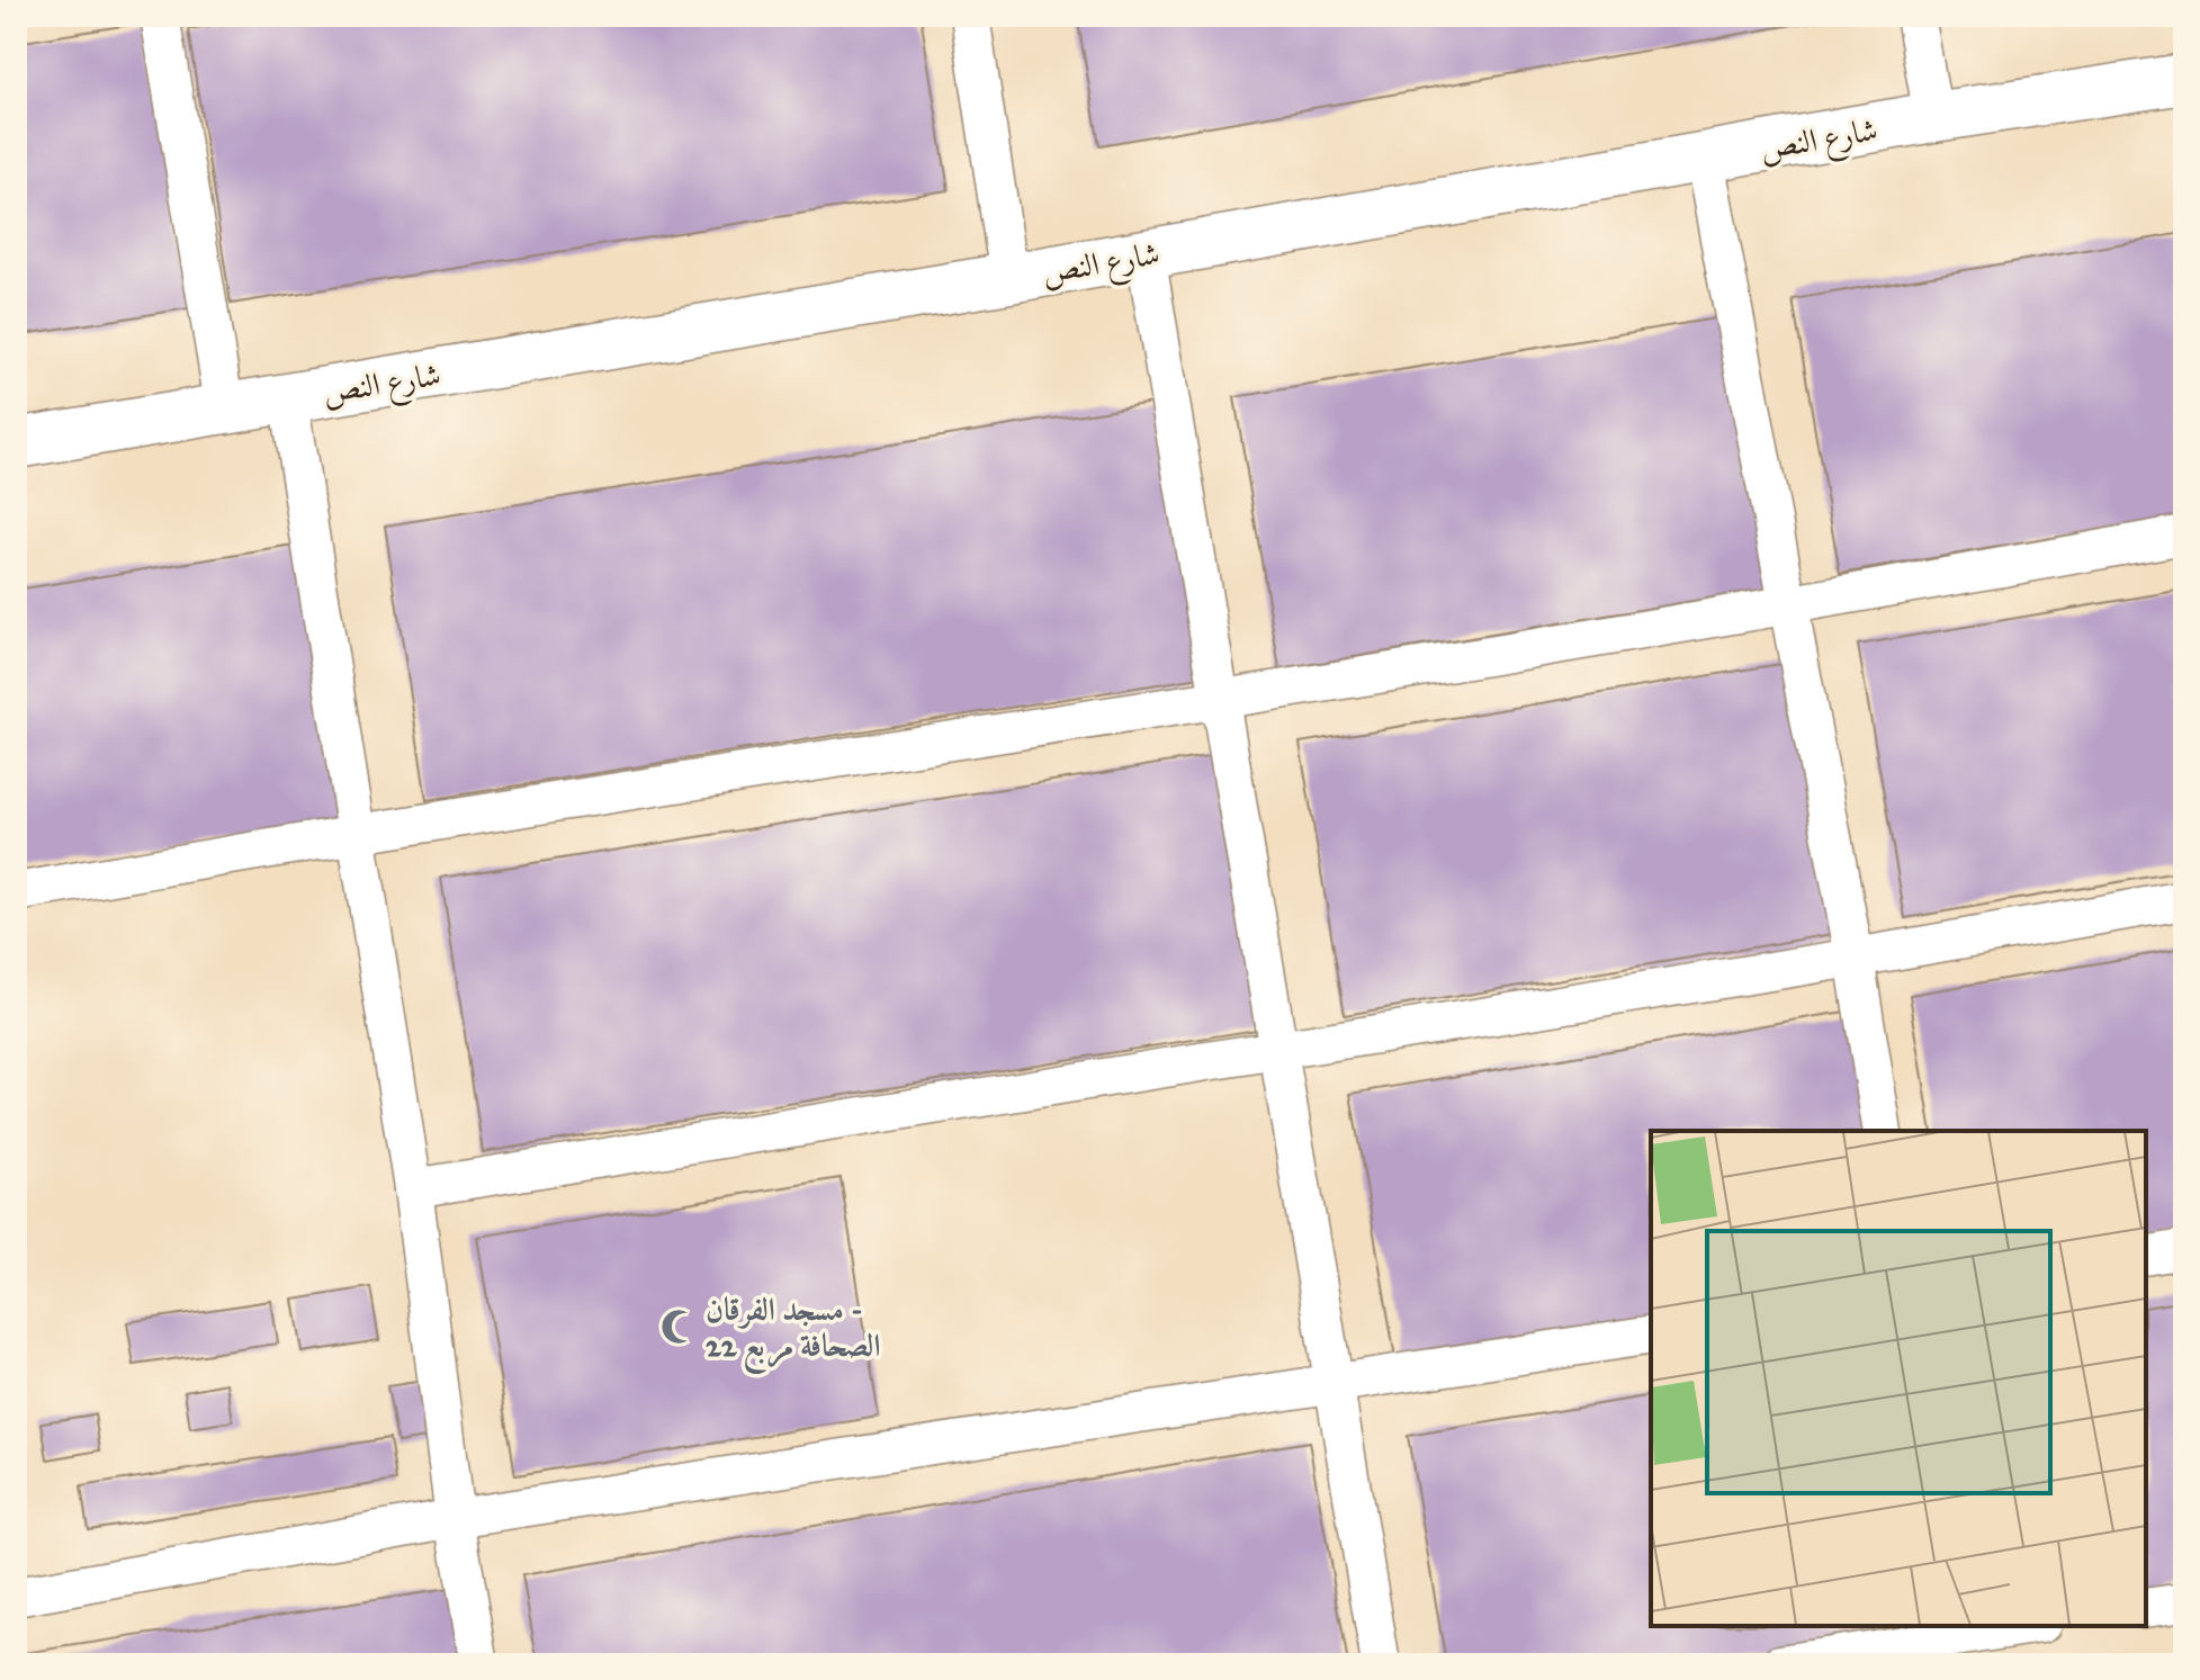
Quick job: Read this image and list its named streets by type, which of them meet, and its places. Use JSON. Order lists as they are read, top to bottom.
{
  "streets": {
    "street": ["شارع النص"]
  },
  "places": {
    "mosque": ["مسجد الفرقان - الصحافة مربع 22"]
  }
}
